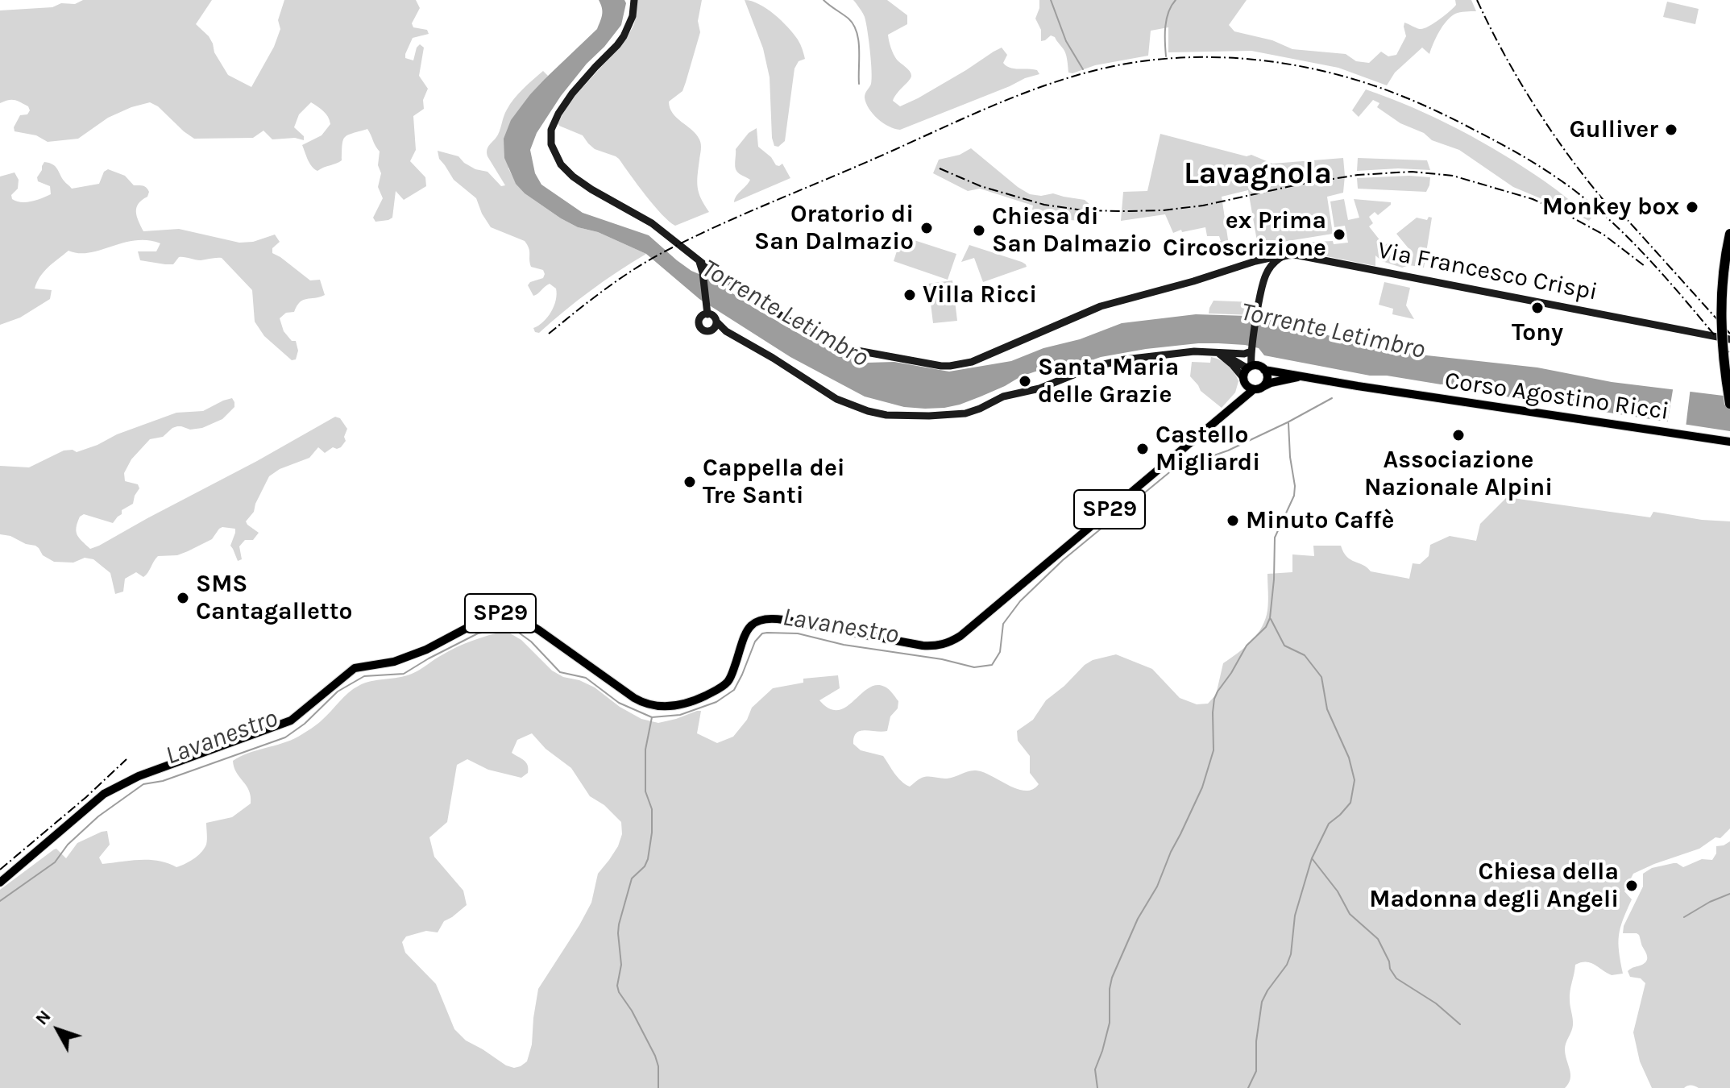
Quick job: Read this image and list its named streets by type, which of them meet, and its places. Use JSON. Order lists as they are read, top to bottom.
{
  "streets": {
    "main road": ["Corso Agostino Ricci", "SP29"],
    "street": ["Via Francesco Crispi"]
  },
  "crossings": [
    ["Corso Agostino Ricci", "SP29"]
  ],
  "districts": ["Lavagnola"],
  "water": ["Torrente Letimbro", "Lavanestro"],
  "places": [
    "Gulliver",
    "Monkey box",
    "Oratorio di San Dalmazio",
    "Chiesa di San Dalmazio",
    "ex Prima Circoscrizione",
    "Villa Ricci",
    "Tony",
    "Santa Maria delle Grazie",
    "Associazione Nazionale Alpini",
    "Castello Migliardi",
    "Cappella dei Tre Santi",
    "Minuto Caffè",
    "SMS Cantagalletto",
    "Chiesa della Madonna degli Angeli"
  ],
  "north": "top left"
}
